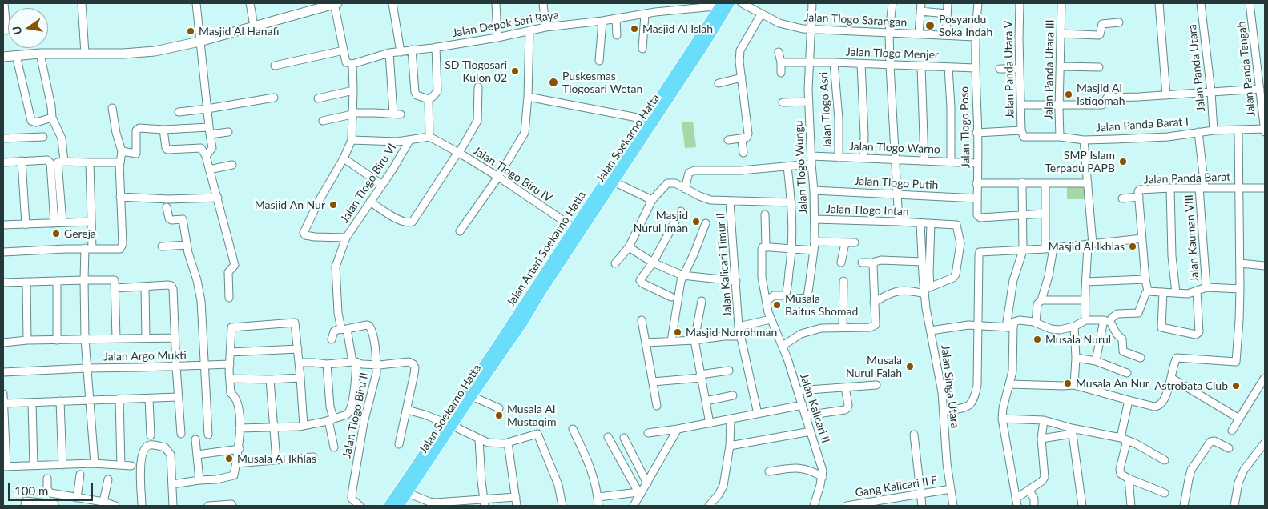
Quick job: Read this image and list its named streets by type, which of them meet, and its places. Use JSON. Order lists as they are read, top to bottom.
{
  "streets": {
    "main road": ["Jalan Soekarno Hatta", "Jalan Arteri Soekarno Hatta"],
    "street": [
      "Jalan Tlogo Sarangan",
      "Jalan Depok Sari Raya",
      "Jalan Tlogo Menjer",
      "Jalan Panda Utara",
      "Jalan Panda Tengah",
      "Jalan Panda Utara V",
      "Jalan Panda Utara III",
      "Jalan Tlogo Asri",
      "Jalan Panda Barat I",
      "Jalan Tlogo Poso",
      "Jalan Tlogo Warno",
      "Jalan Tlogo Wungu",
      "Jalan Tlogo Biru IV",
      "Jalan Panda Barat",
      "Jalan Tlogo Biru VI",
      "Jalan Tlogo Putih",
      "Jalan Tlogo Intan",
      "Jalan Kauman VIII",
      "Jalan Kalicari Timur II",
      "Jalan Argo Mukti",
      "Jalan Singa Utara",
      "Jalan Kalicari II",
      "Jalan Tlogo Biru II",
      "Gang Kalicari II F"
    ]
  },
  "crossings": [
    ["Jalan Tlogo Sarangan", "Jalan Tlogo Poso"],
    ["Jalan Tlogo Sarangan", "Jalan Tlogo Wungu"],
    ["Jalan Depok Sari Raya", "Jalan Soekarno Hatta"],
    ["Jalan Depok Sari Raya", "Jalan Arteri Soekarno Hatta"],
    ["Jalan Tlogo Menjer", "Jalan Tlogo Asri"],
    ["Jalan Tlogo Menjer", "Jalan Tlogo Poso"],
    ["Jalan Tlogo Menjer", "Jalan Tlogo Wungu"],
    ["Jalan Panda Utara", "Jalan Panda Barat I"],
    ["Jalan Panda Tengah", "Jalan Panda Barat I"],
    ["Jalan Panda Utara V", "Jalan Panda Barat I"],
    ["Jalan Panda Utara III", "Jalan Panda Barat I"],
    ["Jalan Tlogo Asri", "Jalan Tlogo Warno"],
    ["Jalan Panda Barat I", "Jalan Tlogo Poso"],
    ["Jalan Panda Barat I", "Jalan Kauman VIII"],
    ["Jalan Tlogo Poso", "Jalan Tlogo Warno"],
    ["Jalan Tlogo Poso", "Jalan Tlogo Putih"],
    ["Jalan Soekarno Hatta", "Jalan Arteri Soekarno Hatta"],
    ["Jalan Tlogo Warno", "Jalan Tlogo Wungu"],
    ["Jalan Tlogo Wungu", "Jalan Tlogo Putih"],
    ["Jalan Tlogo Wungu", "Jalan Tlogo Intan"],
    ["Jalan Tlogo Biru IV", "Jalan Arteri Soekarno Hatta"],
    ["Jalan Panda Barat", "Jalan Kauman VIII"],
    ["Jalan Tlogo Biru VI", "Jalan Tlogo Biru II"],
    ["Jalan Tlogo Intan", "Jalan Singa Utara"],
    ["Jalan Singa Utara", "Gang Kalicari II F"]
  ],
  "places": [
    "Posyandu Soka Indah",
    "Masjid Al Islah",
    "Masjid Al Hanafi",
    "SD Tlogosari Kulon 02",
    "Puskesmas Tlogosari Wetan",
    "Masjid Al Istiqomah",
    "SMP Islam Terpadu PAPB",
    "Masjid An Nur",
    "Masjid Nurul Iman",
    "Gereja",
    "Masjid Al Ikhlas",
    "Musala Baitus Shomad",
    "Masjid Norrohman",
    "Musala Nurul",
    "Musala Nurul Falah",
    "Musala An Nur",
    "Astrobata Club",
    "Musala Al Mustaqim",
    "Musala Al Ikhlas"
  ],
  "scale_bar": "100 m",
  "north": "left"
}
